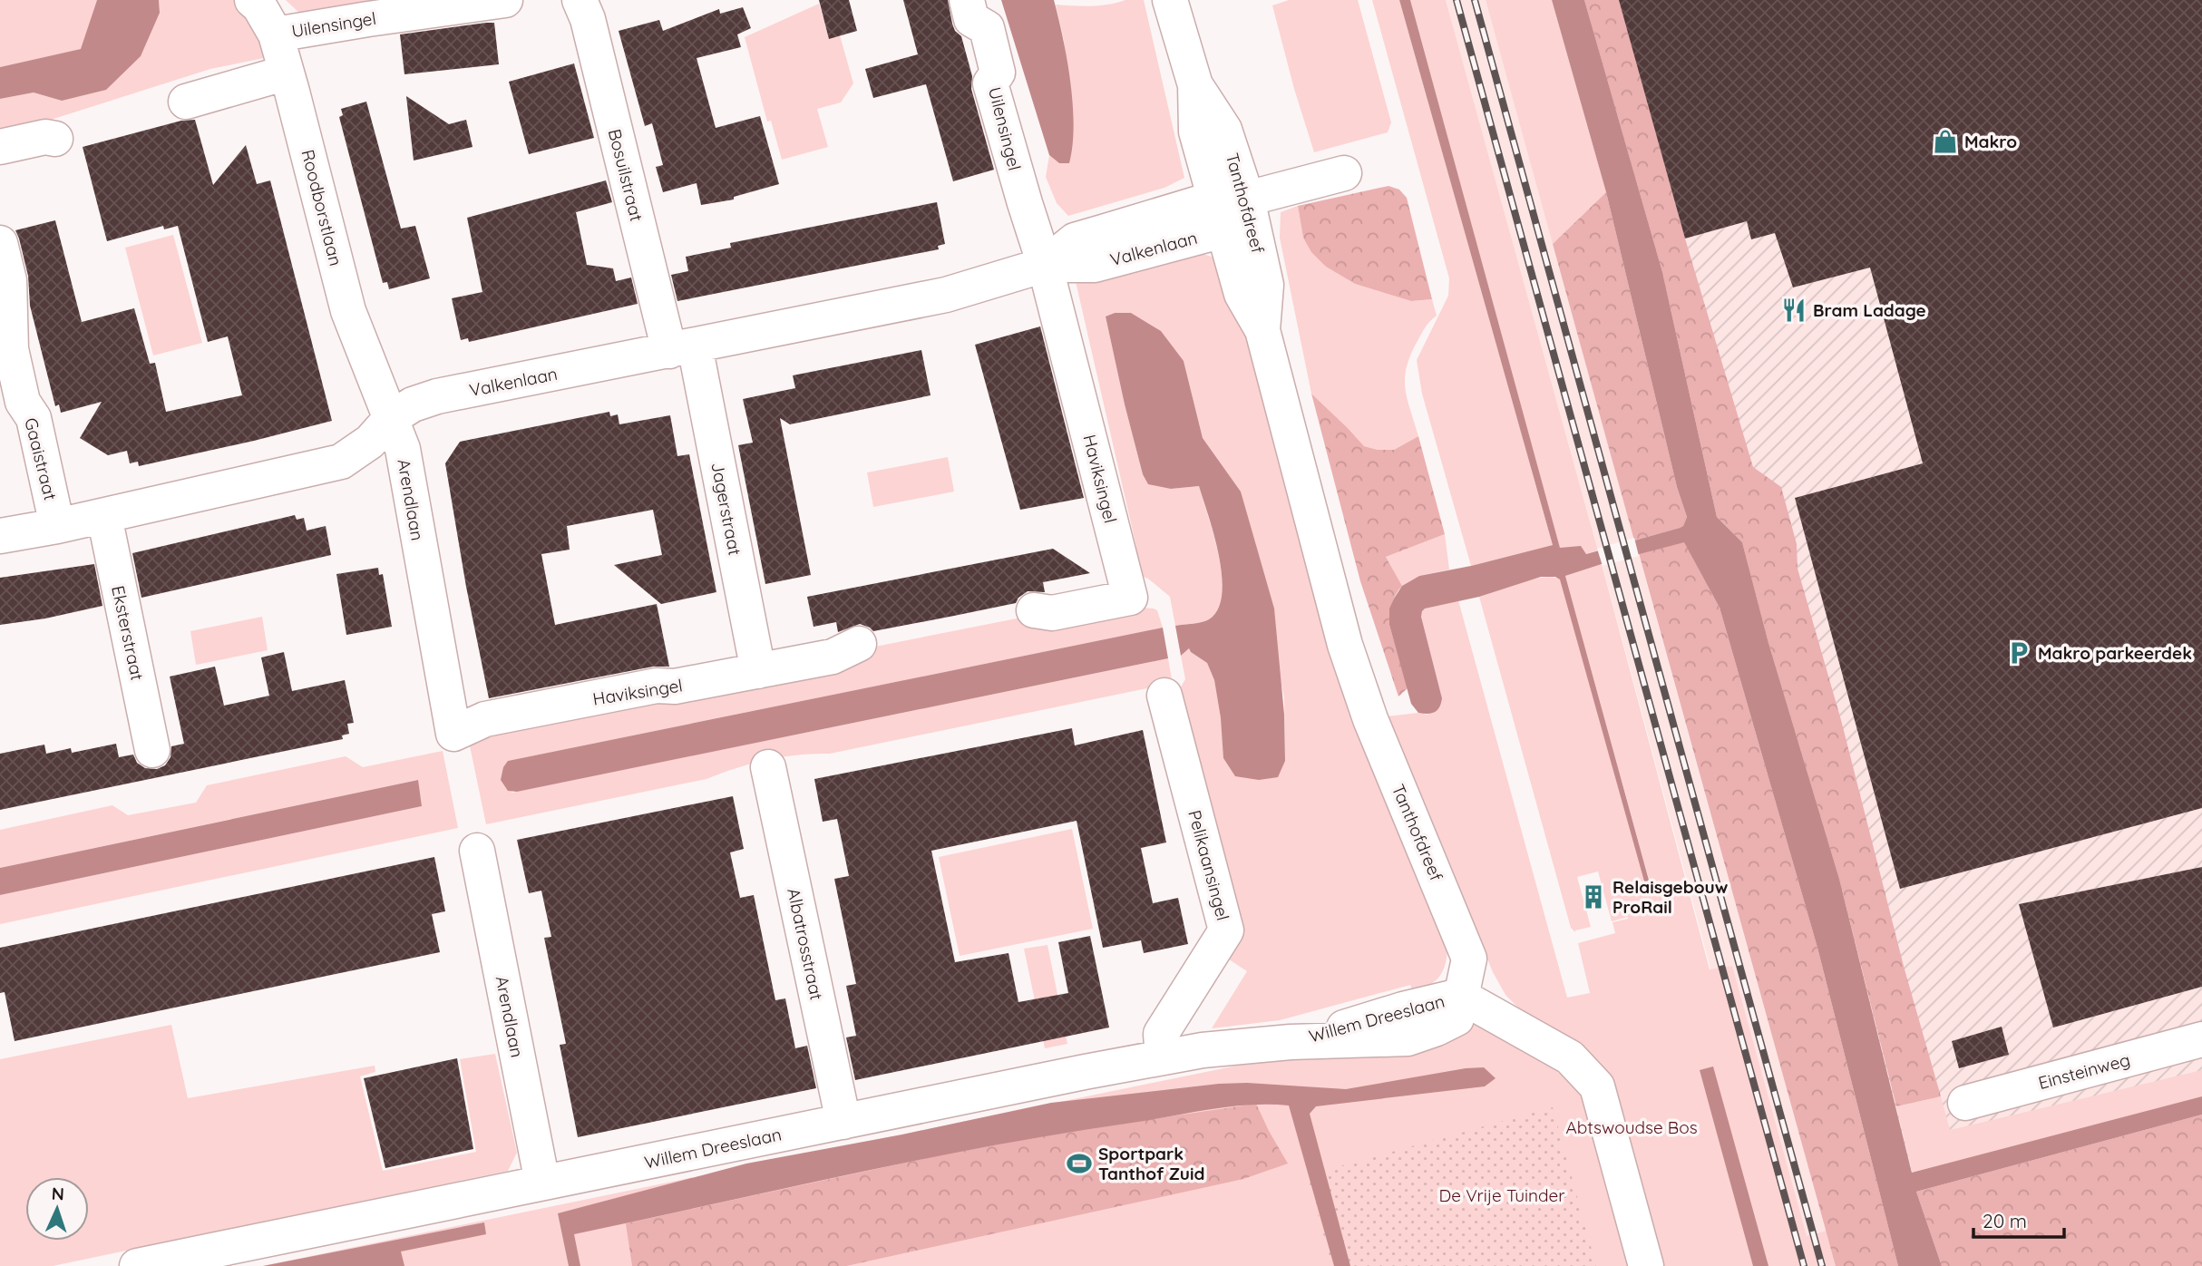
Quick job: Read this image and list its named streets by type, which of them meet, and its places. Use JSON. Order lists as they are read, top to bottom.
{
  "streets": {
    "street": [
      "Uilensingel",
      "Bosuilstraat",
      "Tanthofdreef",
      "Roodborstlaan",
      "Valkenlaan",
      "Gaaistraat",
      "Haviksingel",
      "Arendlaan",
      "Jagerstraat",
      "Eksterstraat",
      "Pelikaansingel",
      "Albatrosstraat",
      "Willem Dreeslaan",
      "Einsteinweg"
    ]
  },
  "crossings": [
    ["Uilensingel", "Roodborstlaan"],
    ["Uilensingel", "Valkenlaan"],
    ["Uilensingel", "Haviksingel"],
    ["Bosuilstraat", "Valkenlaan"],
    ["Bosuilstraat", "Jagerstraat"],
    ["Tanthofdreef", "Valkenlaan"],
    ["Tanthofdreef", "Willem Dreeslaan"],
    ["Roodborstlaan", "Valkenlaan"],
    ["Roodborstlaan", "Arendlaan"],
    ["Valkenlaan", "Gaaistraat"],
    ["Valkenlaan", "Haviksingel"],
    ["Valkenlaan", "Arendlaan"],
    ["Valkenlaan", "Jagerstraat"],
    ["Valkenlaan", "Eksterstraat"],
    ["Haviksingel", "Arendlaan"],
    ["Haviksingel", "Jagerstraat"],
    ["Arendlaan", "Willem Dreeslaan"],
    ["Pelikaansingel", "Willem Dreeslaan"],
    ["Albatrosstraat", "Willem Dreeslaan"]
  ],
  "parks": ["Abtswoudse Bos", "De Vrije Tuinder"],
  "places": {
    "shop": ["Makro"],
    "restaurant": ["Bram Ladage"],
    "parking": ["Makro parkeerdek"],
    "building": ["Relaisgebouw ProRail"],
    "sports": ["Sportpark Tanthof Zuid"]
  },
  "scale_bar": "20 m",
  "north": "top"
}
